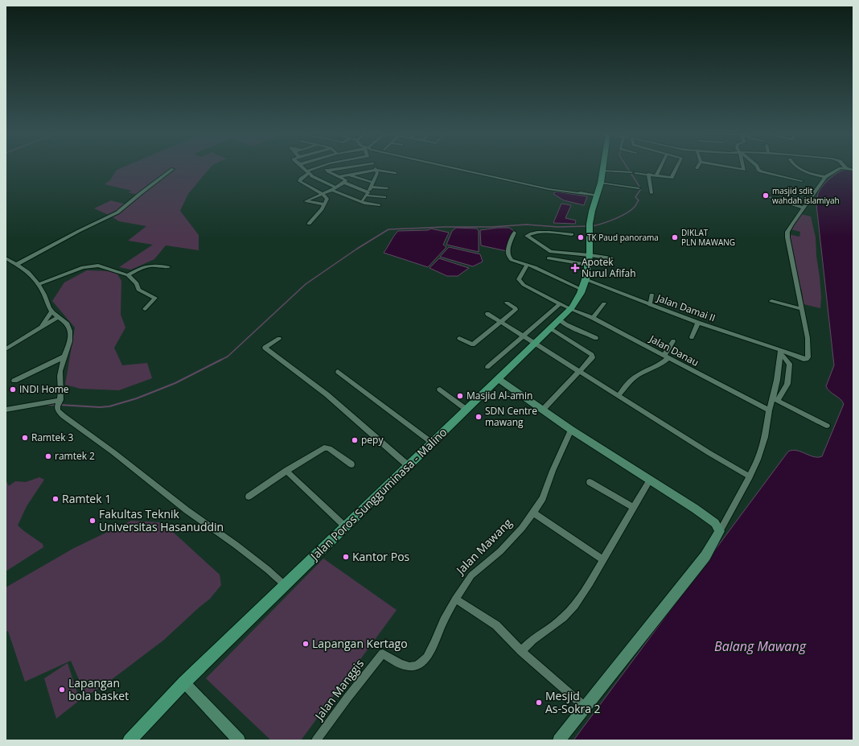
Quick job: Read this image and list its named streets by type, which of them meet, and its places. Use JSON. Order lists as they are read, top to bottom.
{
  "streets": {
    "main road": ["Jalan Poros Sungguminasa - Malino"],
    "street": [
      "Jalan Damai II",
      "Jalan Danau",
      "Jalan Mawang",
      "Jalan Manggis"
    ]
  },
  "crossings": [
    ["Jalan Damai II", "Jalan Danau"],
    ["Jalan Damai II", "Jalan Poros Sungguminasa - Malino"],
    ["Jalan Danau", "Jalan Poros Sungguminasa - Malino"],
    ["Jalan Mawang", "Jalan Manggis"]
  ],
  "water": ["Balang Mawang"],
  "places": {
    "other": [
      "masjid sdit wahdah islamiyah",
      "TK Paud panorama",
      "DIKLAT PLN MAWANG",
      "INDI Home",
      "Masjid Al-amin",
      "SDN Centre mawang",
      "Ramtek 3",
      "pepy",
      "ramtek 2",
      "Ramtek 1",
      "Fakultas Teknik Universitas Hasanuddin",
      "Kantor Pos",
      "Lapangan Kertago",
      "Lapangan bola basket",
      "Mesjid As-Sokra 2"
    ],
    "health": ["Apotek Nurul Afifah"]
  }
}
